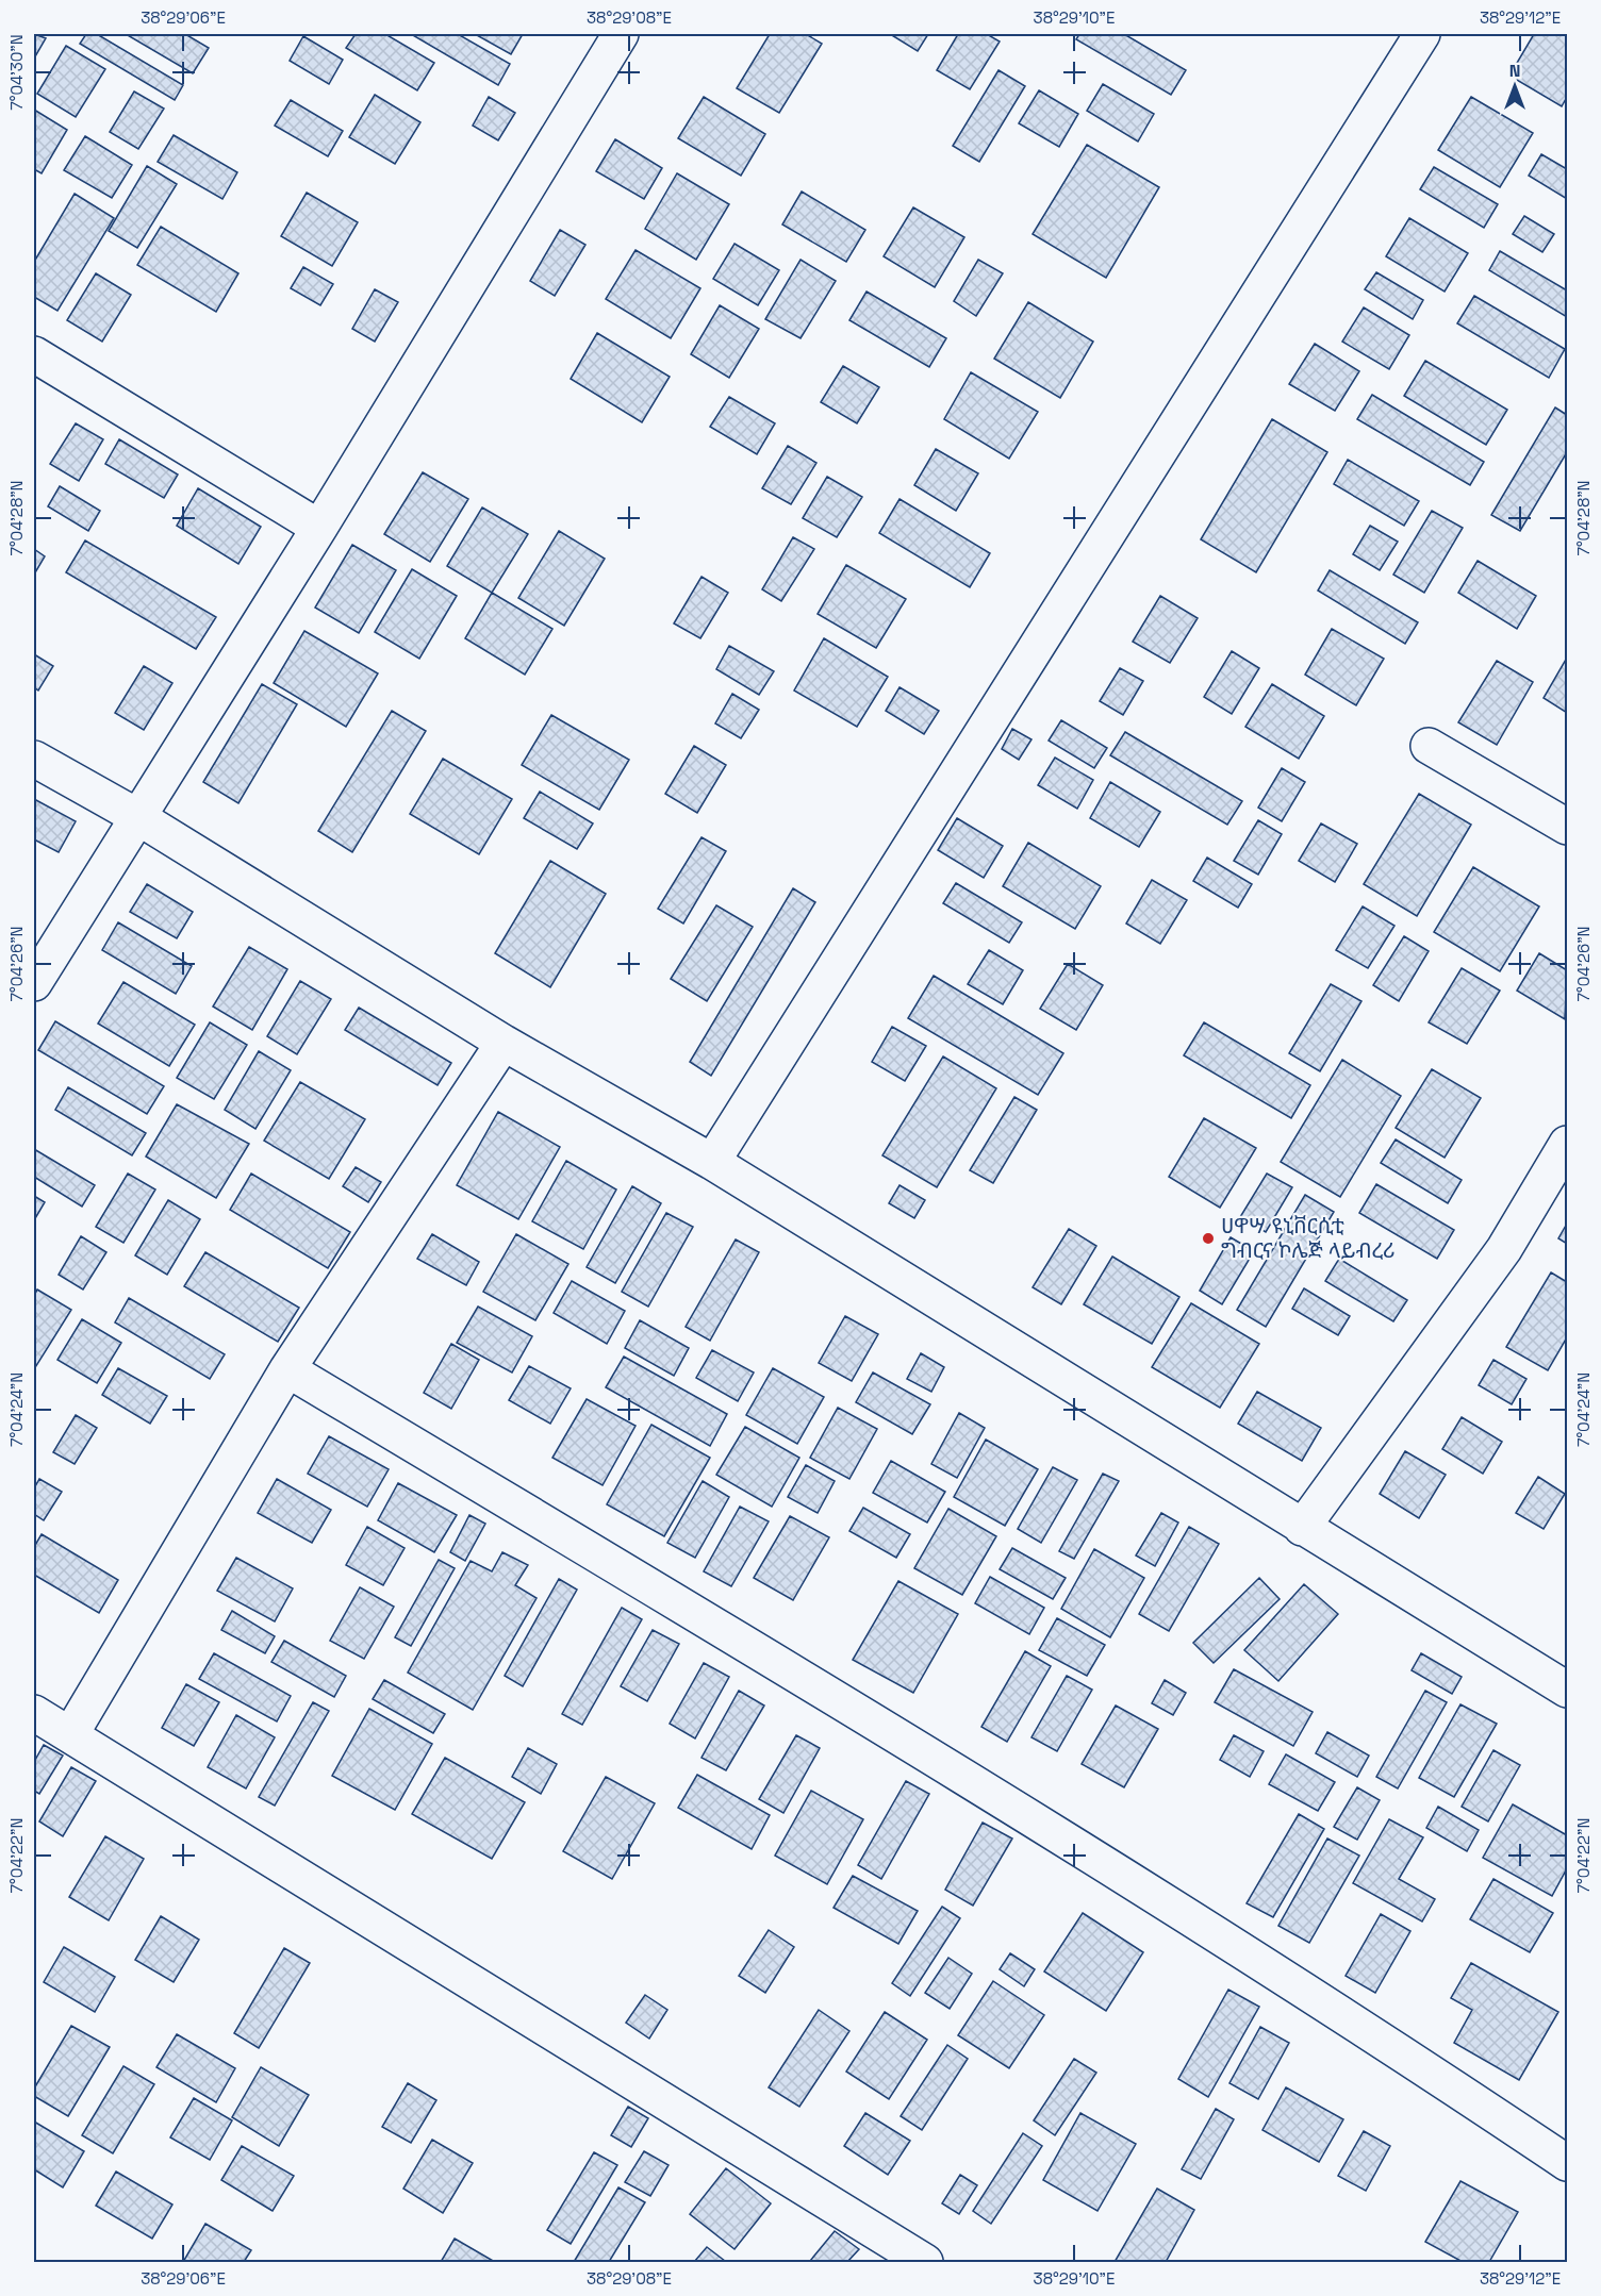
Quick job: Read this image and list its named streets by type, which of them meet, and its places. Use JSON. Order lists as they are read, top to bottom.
{
  "places": ["ሀዋሣ ዩኒቨርሲቲ ግብርና ኮሌጅ ላይብረሪ"],
  "north": "top",
  "coordinates": [
    "38°29'06\"E",
    "38°29'08\"E",
    "38°29'10\"E",
    "38°29'12\"E",
    "7°04'30\"N",
    "7°04'28\"N",
    "7°04'26\"N",
    "7°04'24\"N",
    "7°04'22\"N"
  ]
}
